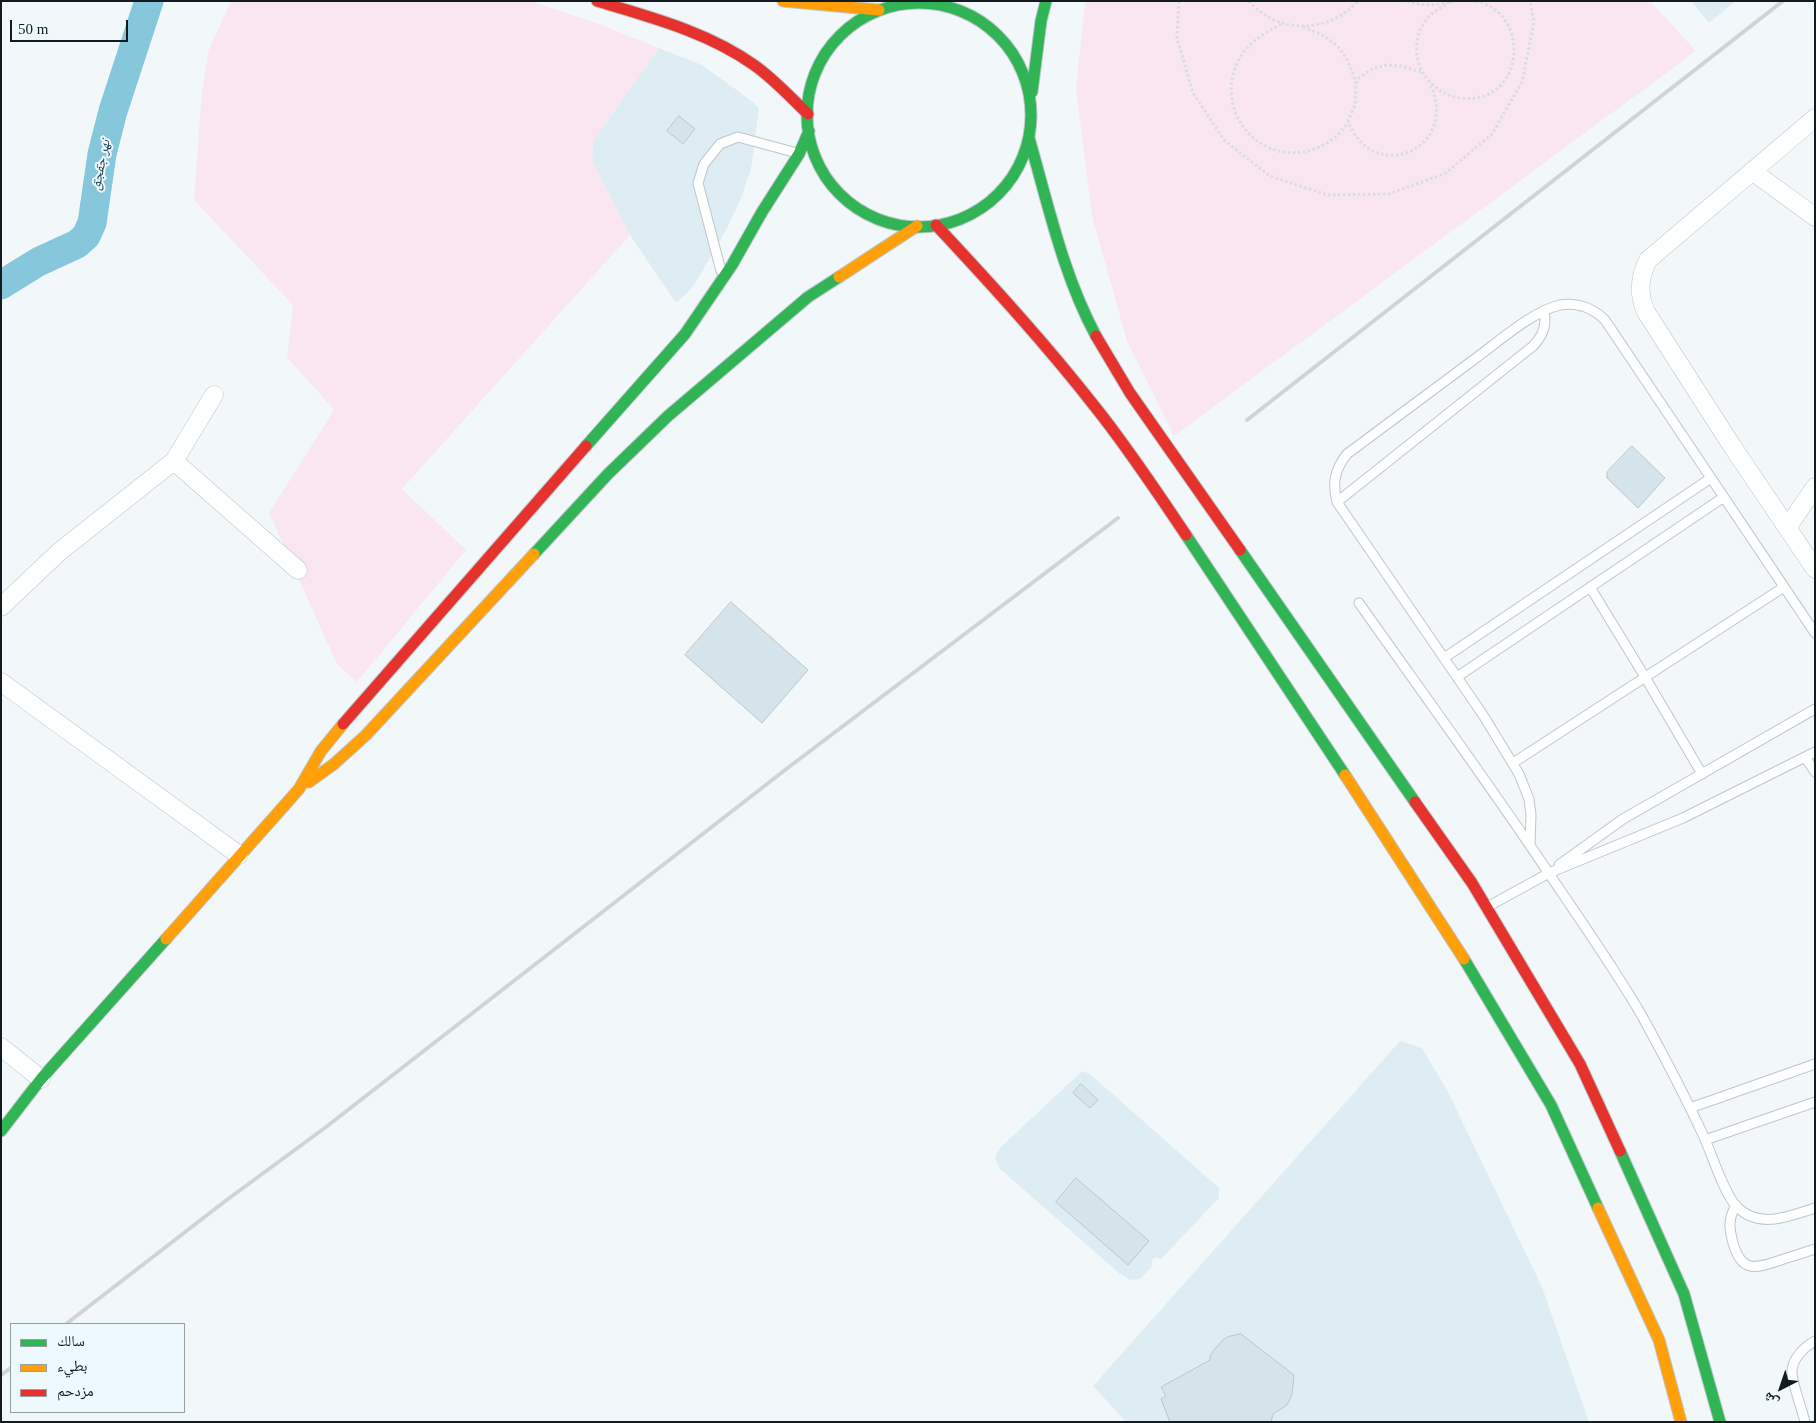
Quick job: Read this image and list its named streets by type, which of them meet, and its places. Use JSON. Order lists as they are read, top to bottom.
{
  "water": ["نهر جقجق"],
  "legend": ["سالك", "بطيء", "مزدحم"],
  "scale_bar": "50 m",
  "north": "bottom left"
}
